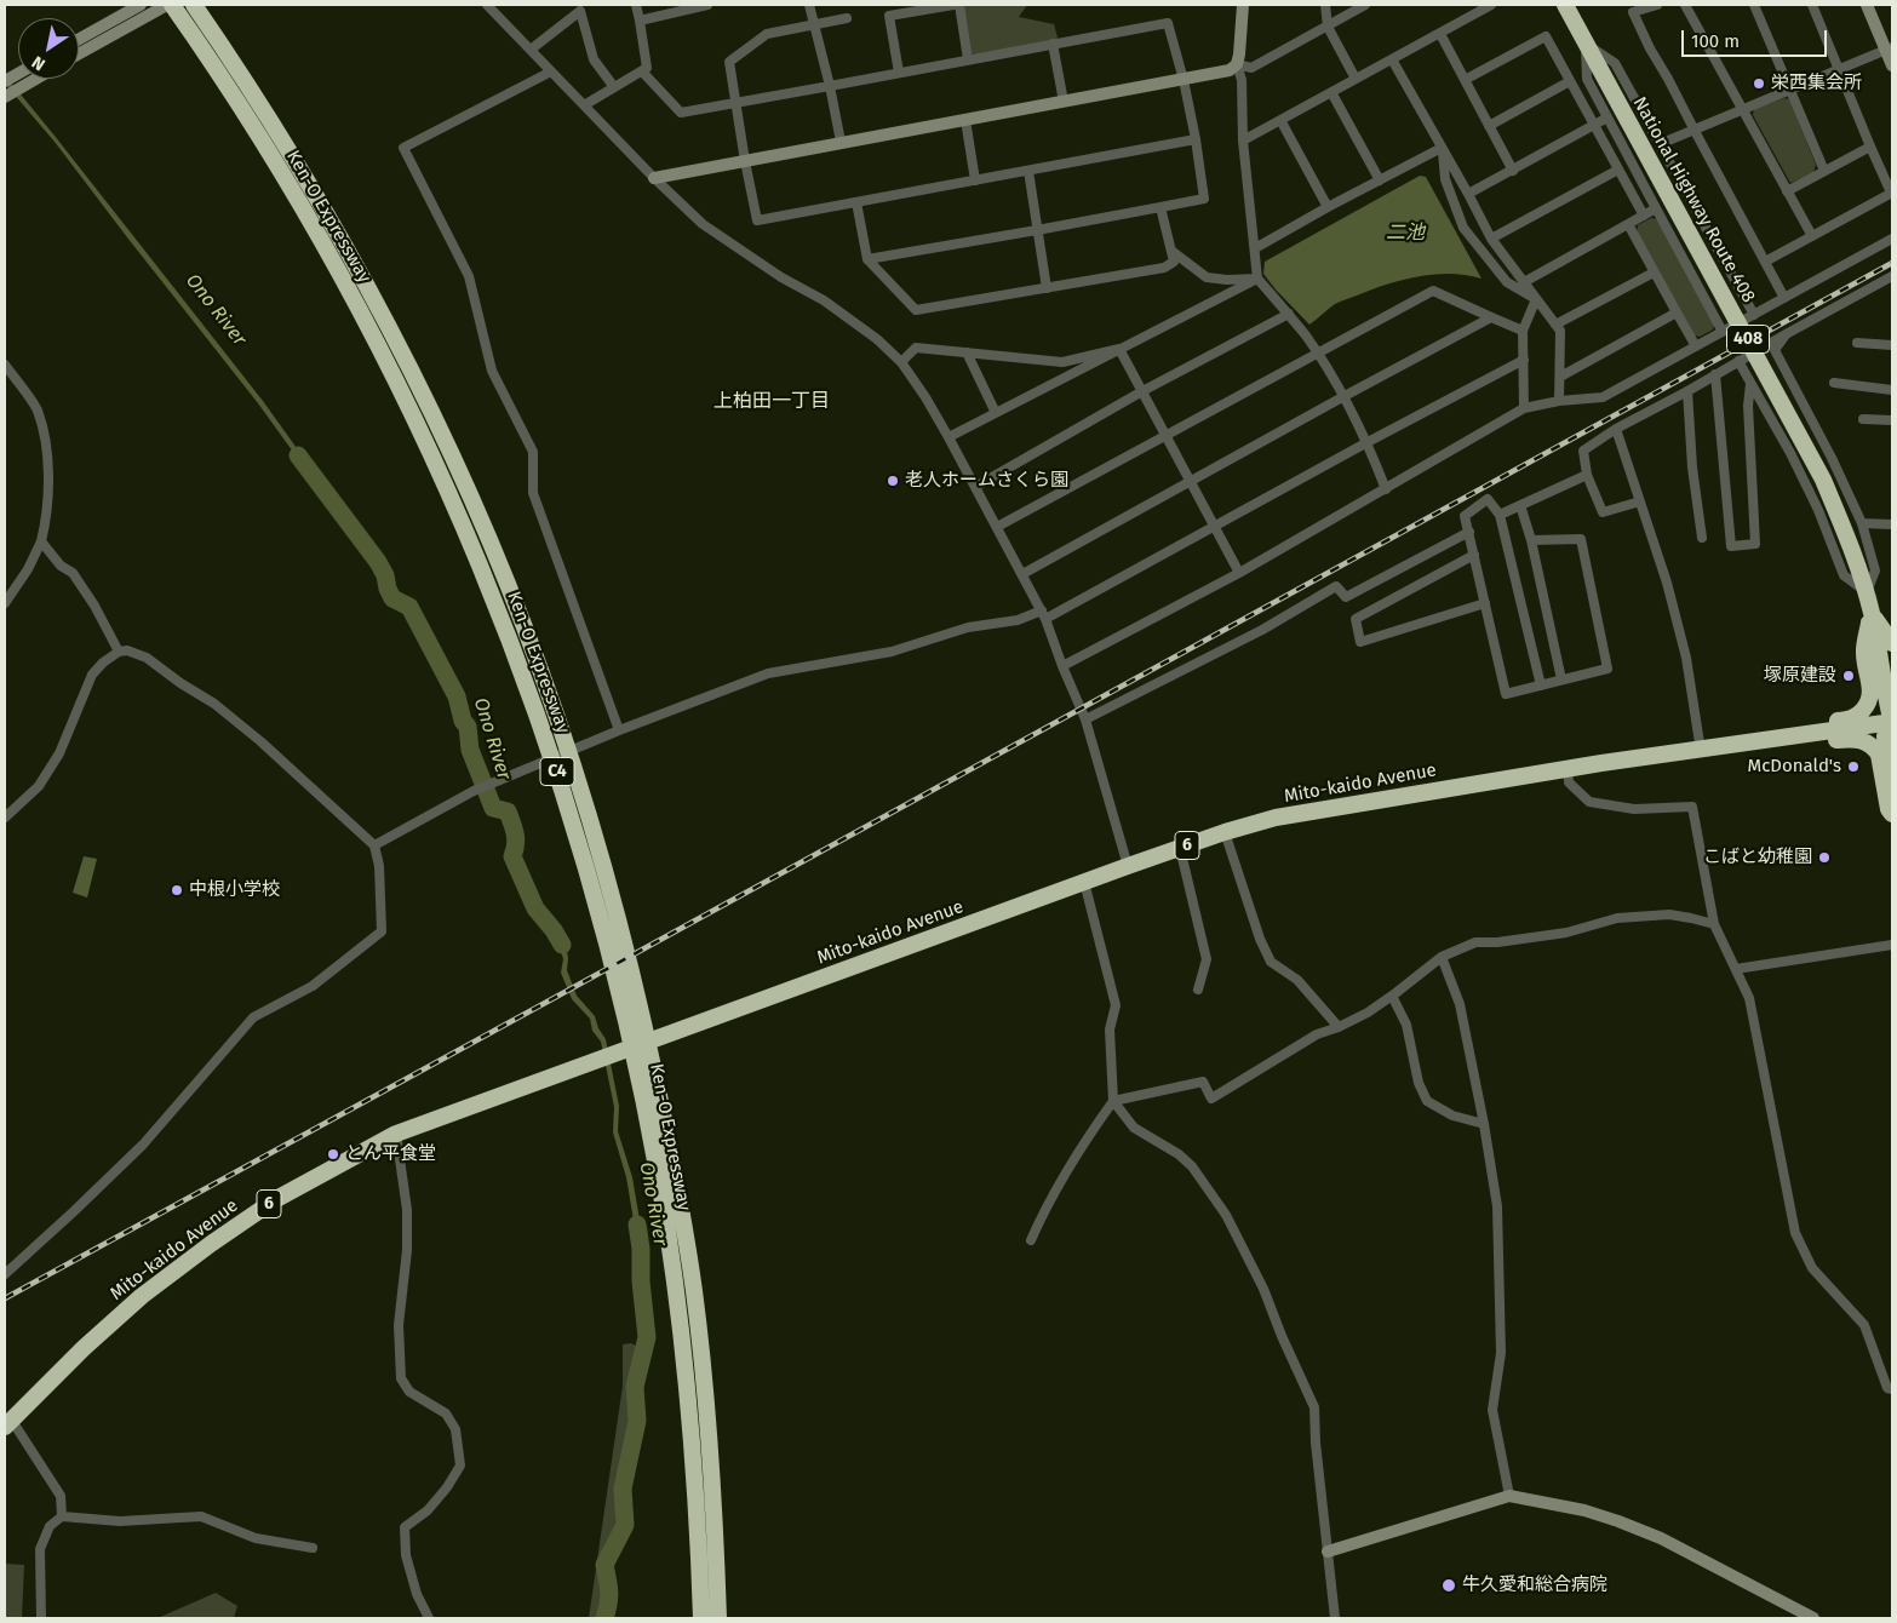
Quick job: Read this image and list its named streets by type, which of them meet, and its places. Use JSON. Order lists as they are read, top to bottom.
{
  "streets": {
    "highway": [
      "National Highway Route 408",
      "Ken-O Expressway",
      "408",
      "C4",
      "Mito-kaido Avenue",
      "6"
    ]
  },
  "crossings": [
    ["National Highway Route 408", "408"],
    ["National Highway Route 408", "Mito-kaido Avenue"],
    ["408", "Mito-kaido Avenue"]
  ],
  "districts": ["上柏田一丁目"],
  "water": ["二池", "Ono River"],
  "places": [
    "栄西集会所",
    "老人ホームさくら園",
    "塚原建設",
    "McDonald's",
    "こばと幼稚園",
    "中根小学校",
    "とん平食堂",
    "牛久愛和総合病院"
  ],
  "scale_bar": "100 m",
  "north": "bottom left"
}
